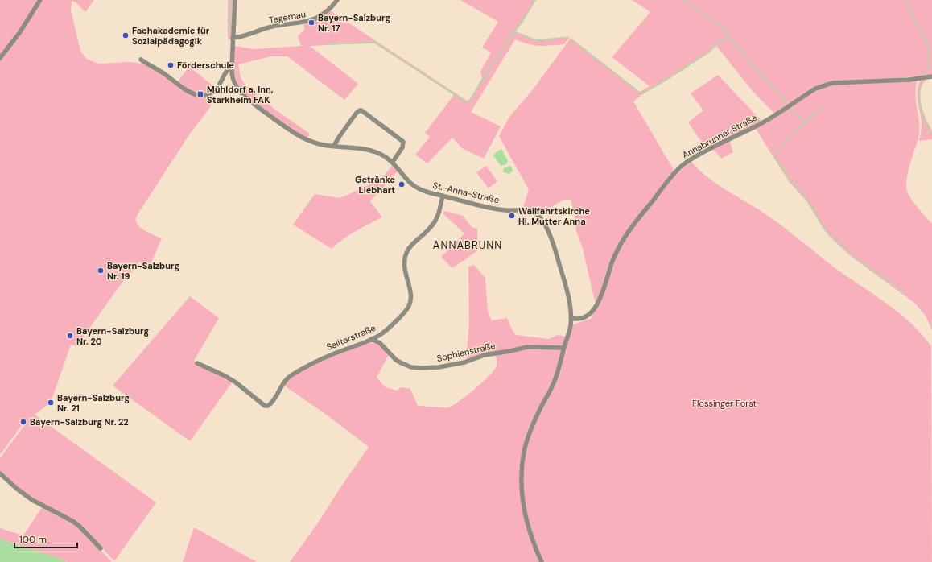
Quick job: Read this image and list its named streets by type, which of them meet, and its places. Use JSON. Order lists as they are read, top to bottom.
{
  "streets": {
    "street": [
      "Tegernau",
      "Annabrunner Straße",
      "St.-Anna-Straße",
      "Saliterstraße",
      "Sophienstraße"
    ]
  },
  "crossings": [
    ["Annabrunner Straße", "St.-Anna-Straße"],
    ["St.-Anna-Straße", "Saliterstraße"],
    ["St.-Anna-Straße", "Sophienstraße"],
    ["Saliterstraße", "Sophienstraße"]
  ],
  "districts": ["ANNABRUNN"],
  "parks": ["Flossinger Forst"],
  "places": {
    "other": [
      "Bayern-Salzburg Nr. 17",
      "Fachakademie für Sozialpädagogik",
      "Förderschule",
      "Getränke Liebhart",
      "Wallfahrtskirche Hl. Mutter Anna",
      "Bayern-Salzburg Nr. 19",
      "Bayern-Salzburg Nr. 20",
      "Bayern-Salzburg Nr. 21",
      "Bayern-Salzburg Nr. 22"
    ],
    "transit": ["Mühldorf a. Inn, Starkheim FAK"]
  },
  "scale_bar": "100 m"
}
